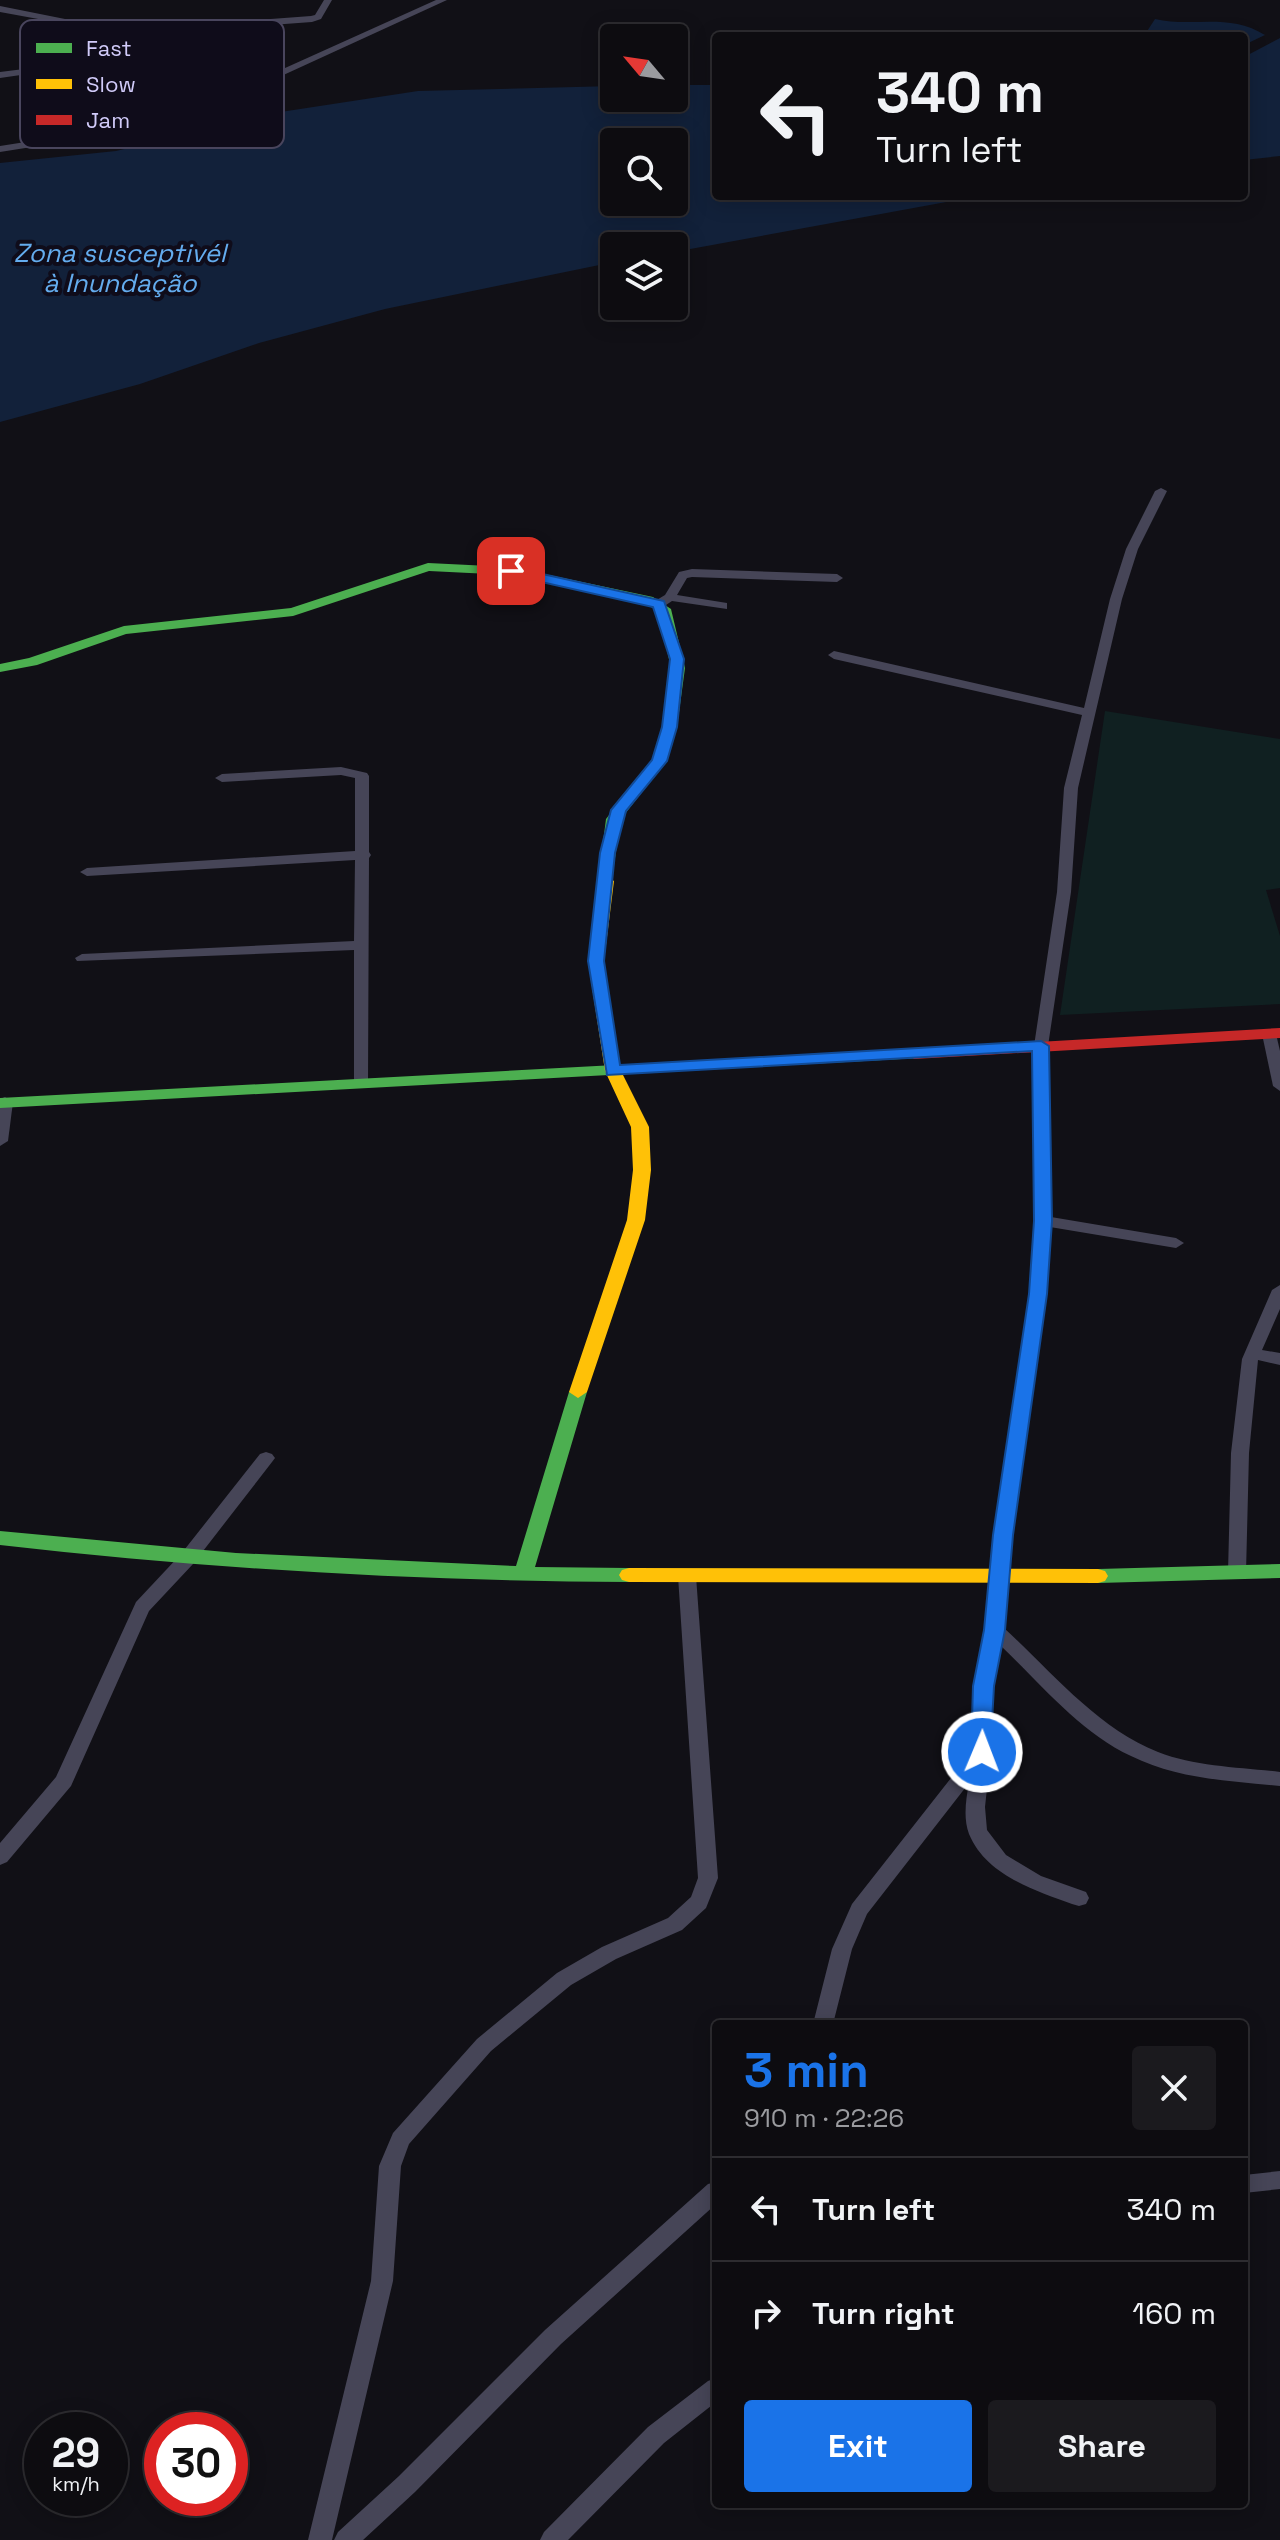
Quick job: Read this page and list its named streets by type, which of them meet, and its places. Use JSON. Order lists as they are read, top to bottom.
{
  "water": ["Zona susceptivél à Inundação"],
  "legend": ["Fast", "Slow", "Jam"],
  "north": "top left",
  "page": {
    "turn": ["340 m", "Turn left"],
    "heading": ["3 min", "910 m · 22:26"],
    "list": [
      {
        "name": "Turn left",
        "value": "340 m"
      },
      {
        "name": "Turn right",
        "value": "160 m"
      }
    ],
    "buttons": ["Exit", "Share"],
    "speed": "29 km/h",
    "limit": "30"
  }
}
